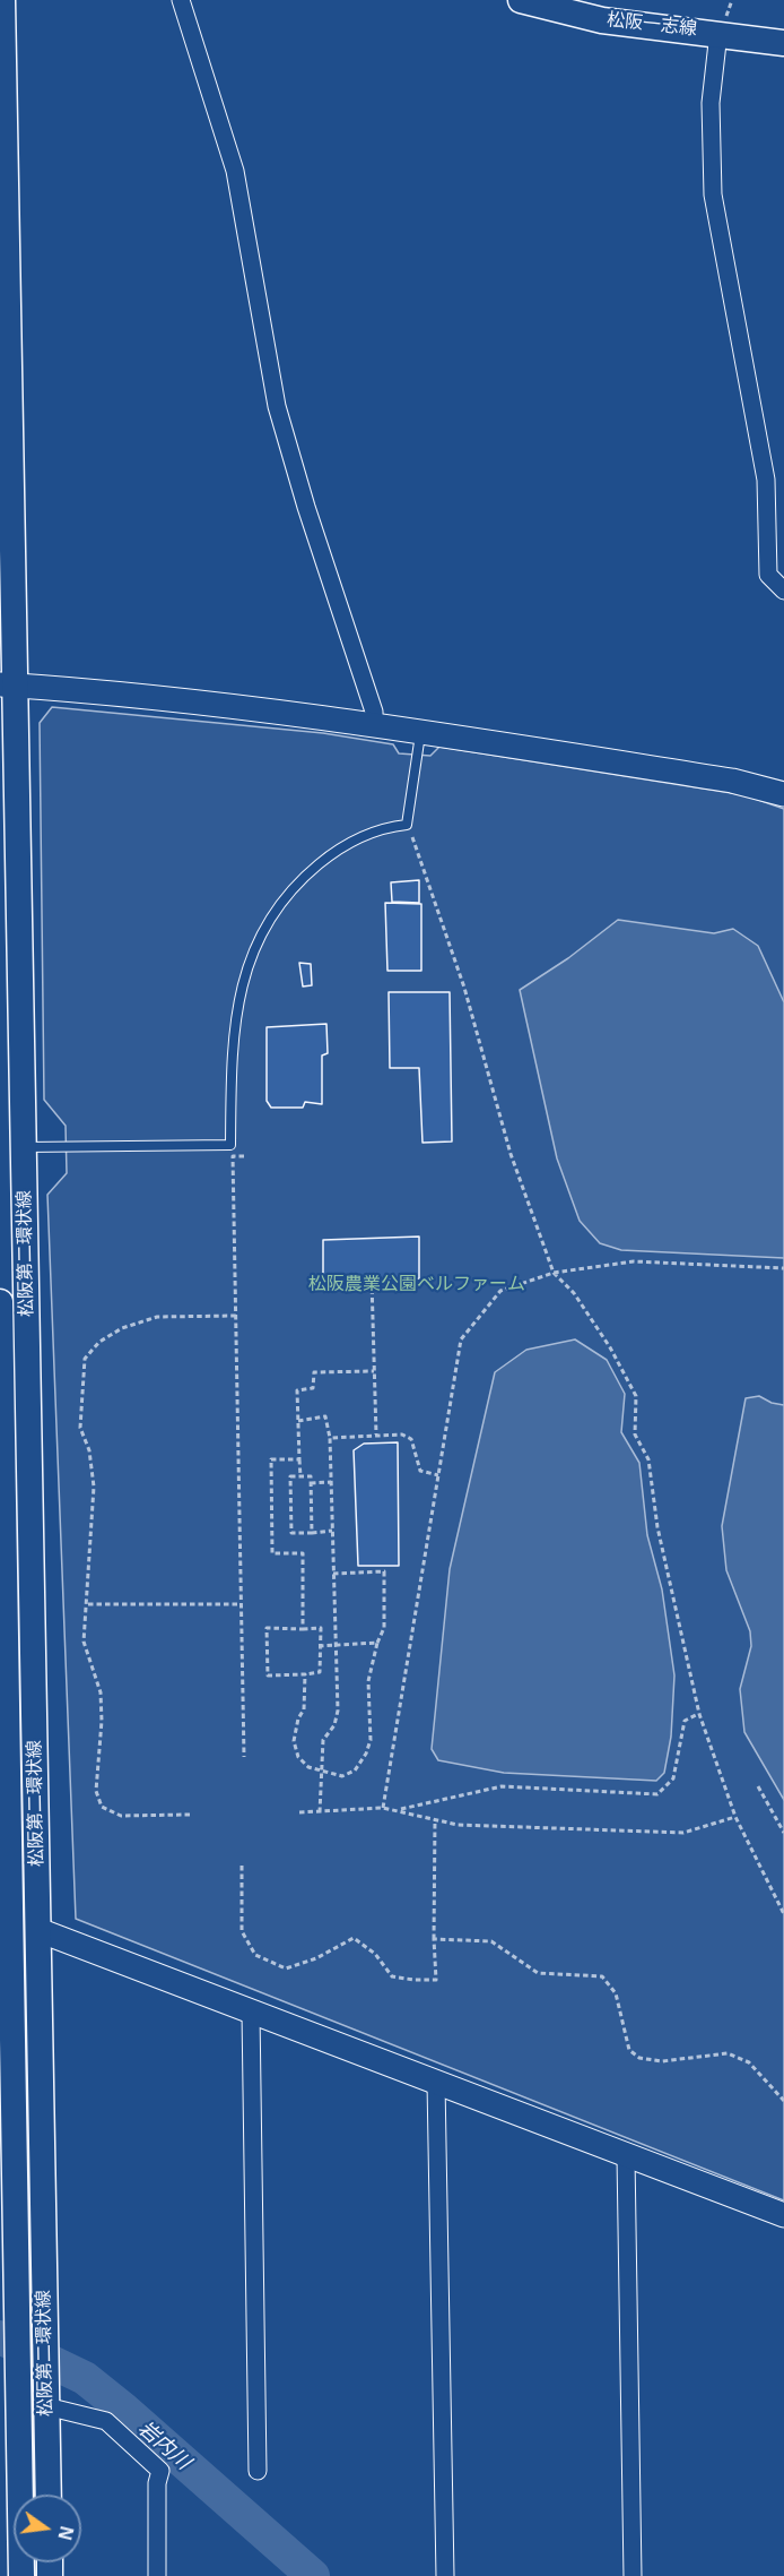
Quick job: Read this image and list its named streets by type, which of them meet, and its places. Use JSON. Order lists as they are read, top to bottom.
{
  "streets": {
    "main road": ["松阪一志線", "松阪第二環状線"]
  },
  "water": ["岩内川"],
  "parks": ["松阪農業公園ベルファーム"],
  "north": "right"
}
